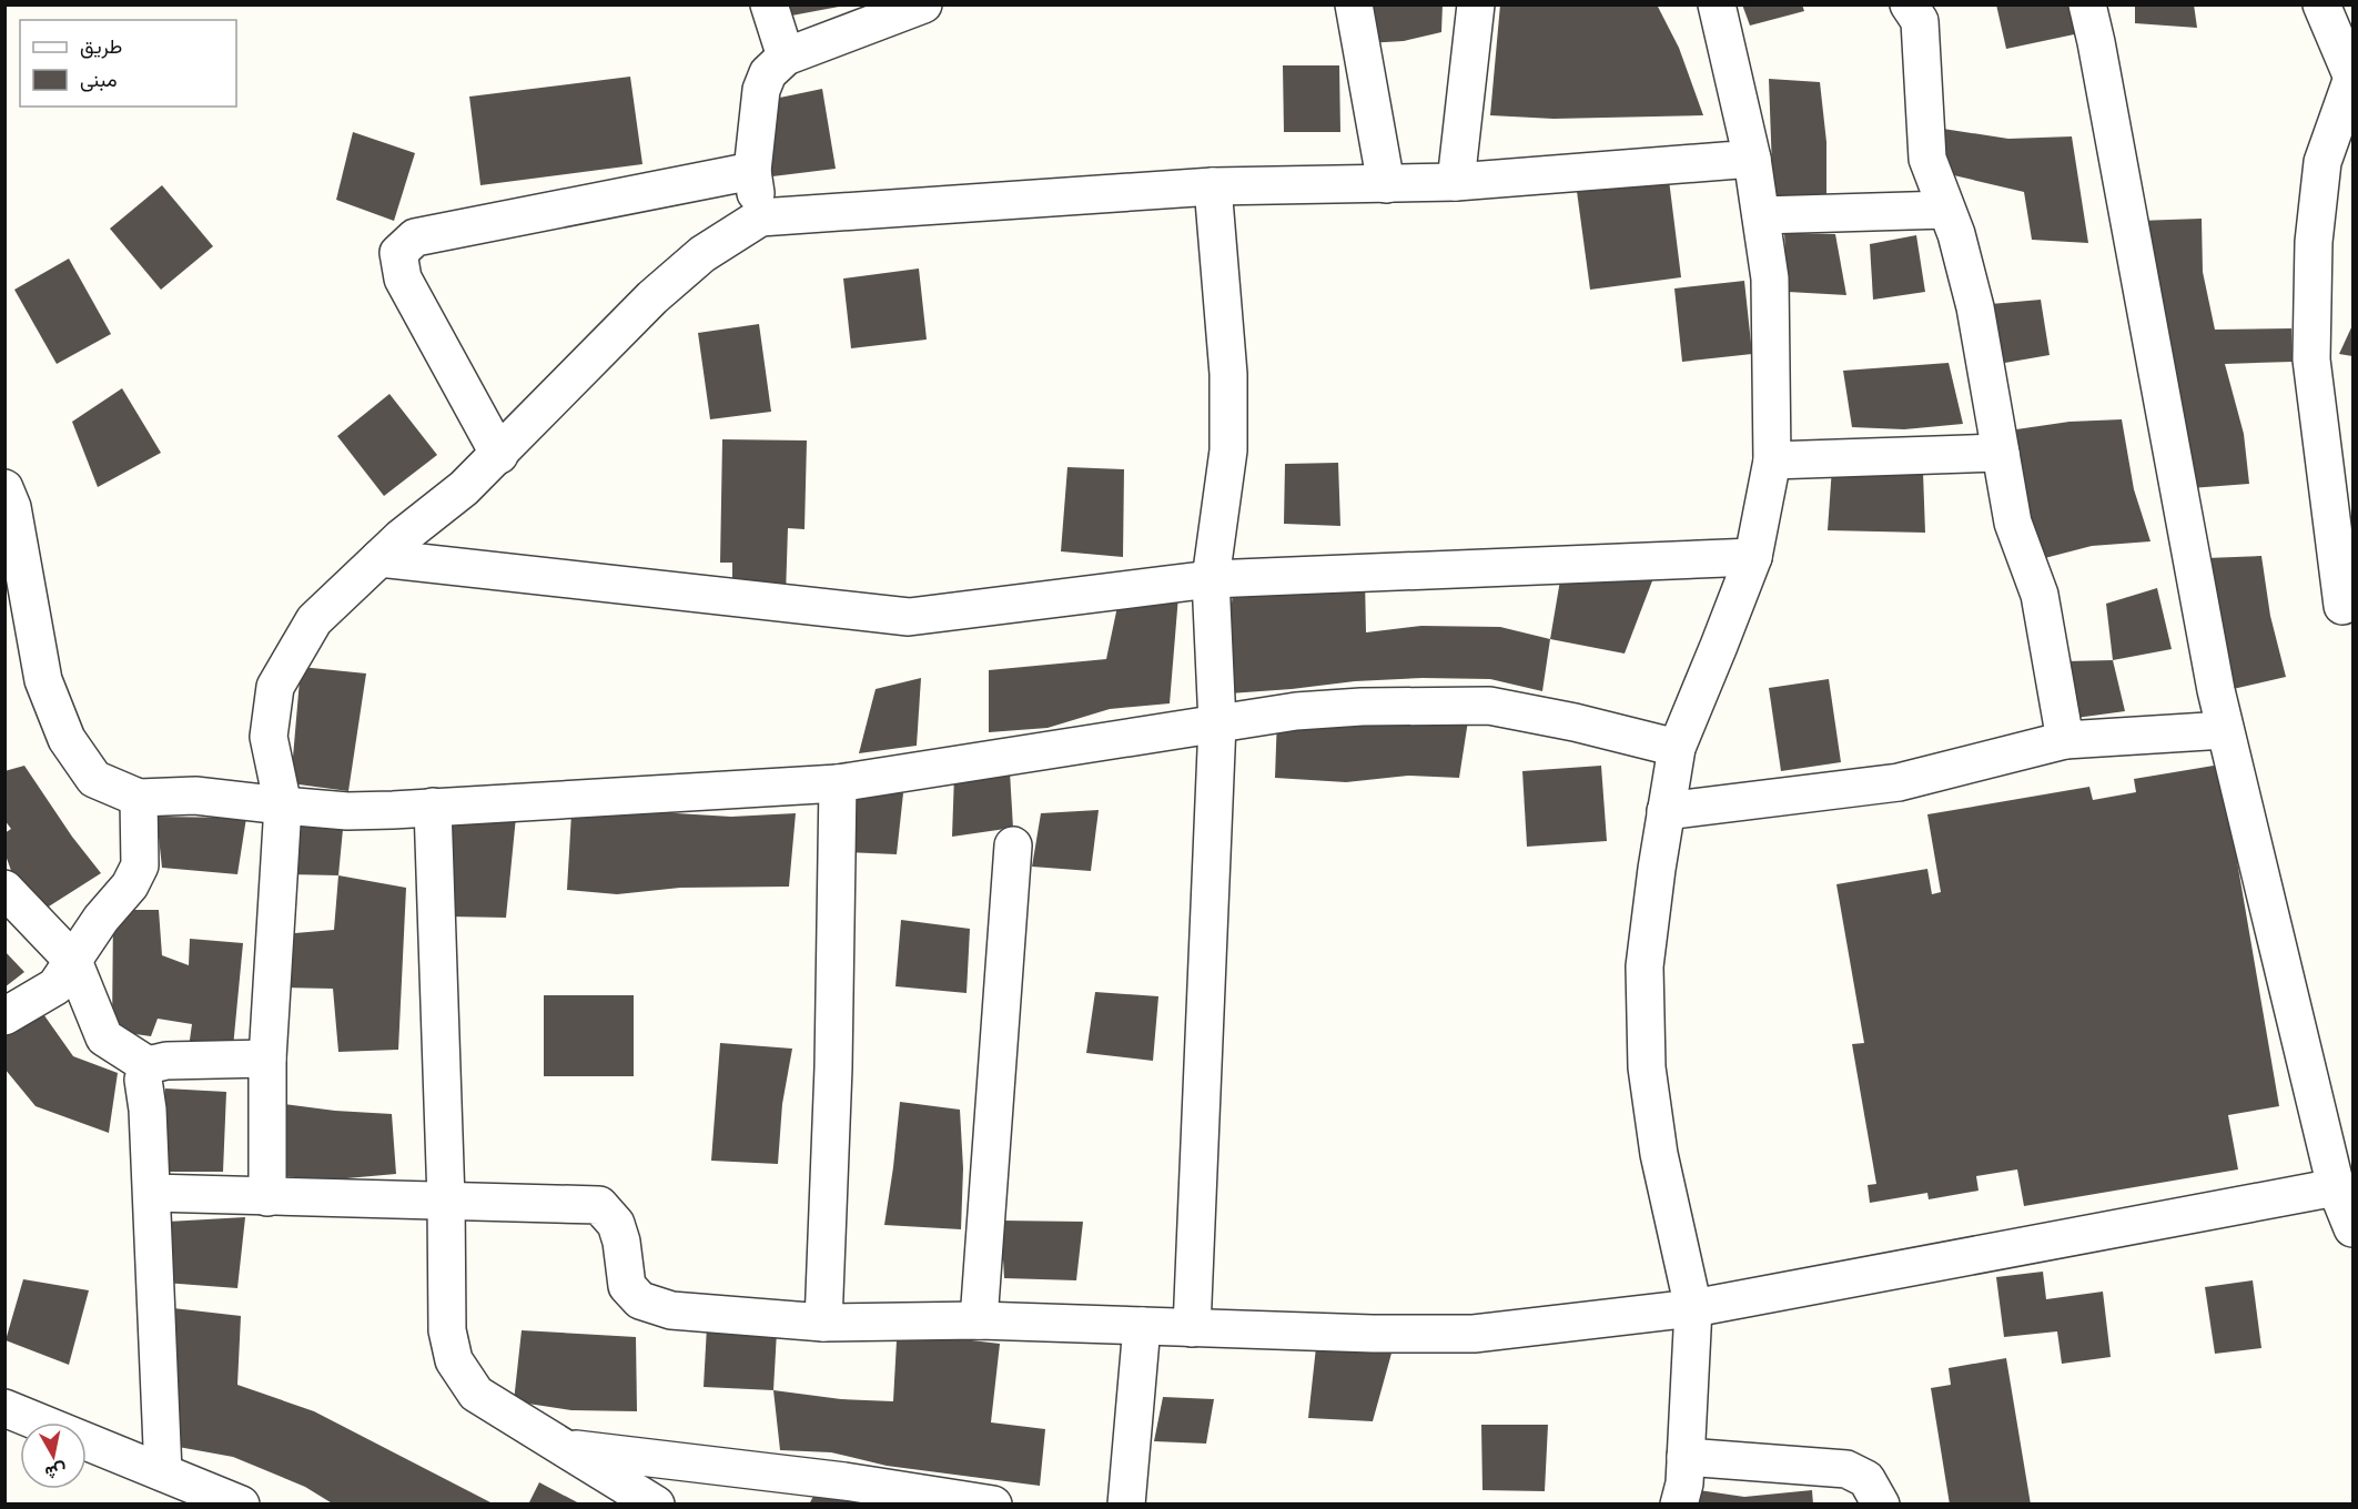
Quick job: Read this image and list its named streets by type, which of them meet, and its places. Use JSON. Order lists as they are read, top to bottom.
{
  "legend": ["طريق", "مبنى"],
  "north": "bottom"
}
